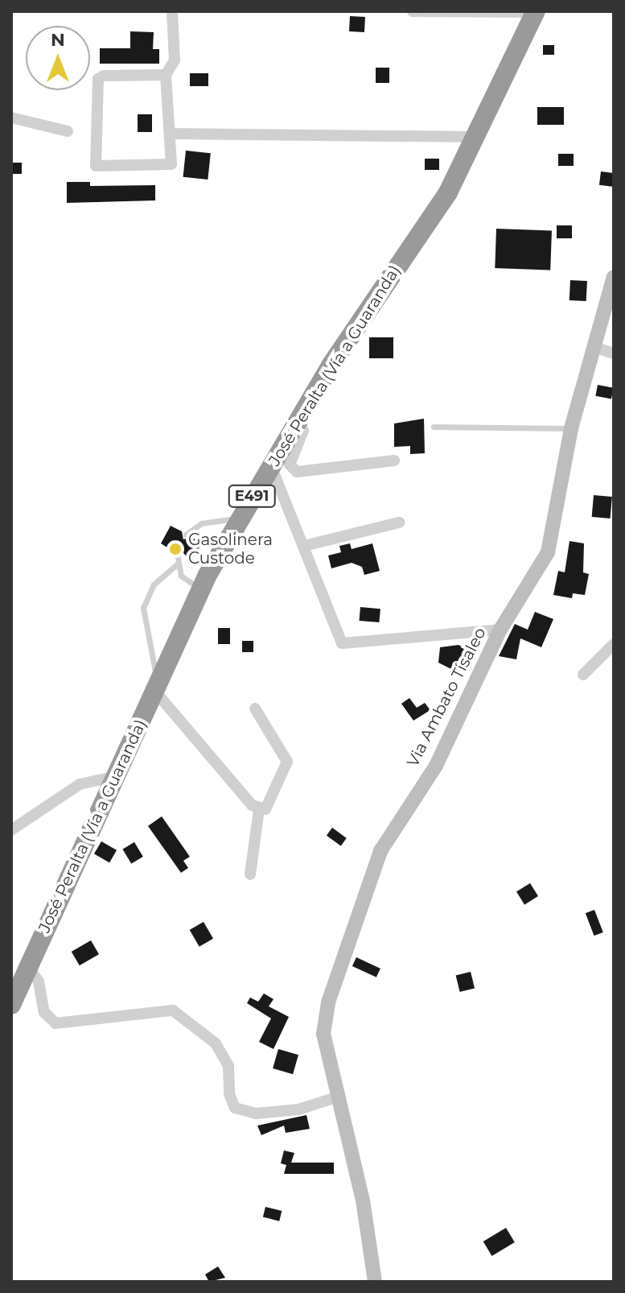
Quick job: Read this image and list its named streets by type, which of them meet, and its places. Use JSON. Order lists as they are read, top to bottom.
{
  "streets": {
    "highway": ["José Peralta (Vía a Guaranda)", "E491"],
    "main road": ["Via Ambato Tisaleo"]
  },
  "places": ["Gasolinera Custode"],
  "north": "top"
}
